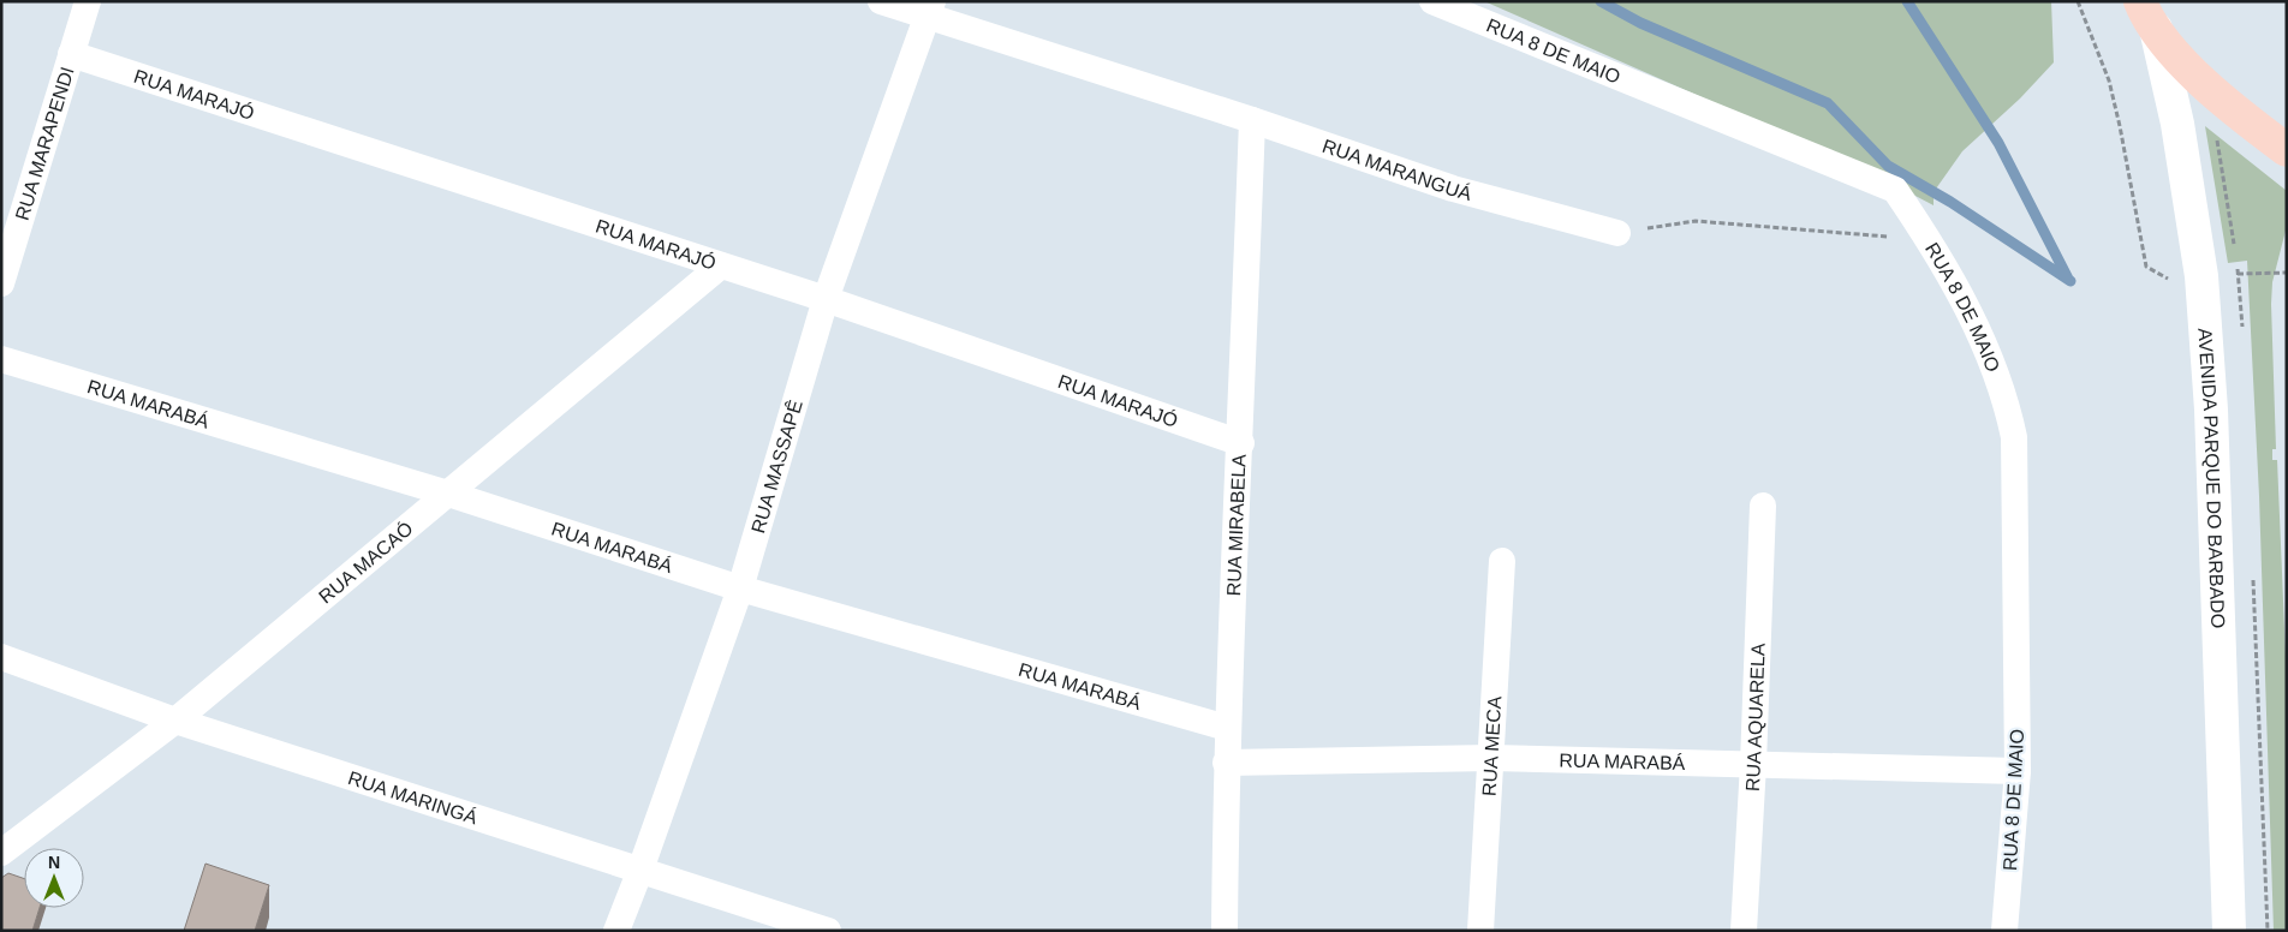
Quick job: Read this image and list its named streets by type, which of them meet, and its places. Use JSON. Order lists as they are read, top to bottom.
{
  "streets": {
    "main road": ["AVENIDA PARQUE DO BARBADO"],
    "street": [
      "RUA 8 DE MAIO",
      "RUA MARAJÓ",
      "RUA MARAPENDI",
      "RUA MARANGUÁ",
      "RUA MARABÁ",
      "RUA MASSAPÊ",
      "RUA MIRABELA",
      "RUA MACAÓ",
      "RUA AQUARELA",
      "RUA MECA",
      "RUA MARINGÁ"
    ]
  },
  "crossings": [
    ["RUA 8 DE MAIO", "RUA MARABÁ"],
    ["RUA MARAJÓ", "RUA MARAPENDI"],
    ["RUA MARAJÓ", "RUA MASSAPÊ"],
    ["RUA MARAJÓ", "RUA MIRABELA"],
    ["RUA MARAJÓ", "RUA MACAÓ"],
    ["RUA MARANGUÁ", "RUA MASSAPÊ"],
    ["RUA MARANGUÁ", "RUA MIRABELA"],
    ["RUA MARABÁ", "RUA MASSAPÊ"],
    ["RUA MARABÁ", "RUA MIRABELA"],
    ["RUA MARABÁ", "RUA MACAÓ"],
    ["RUA MARABÁ", "RUA AQUARELA"],
    ["RUA MARABÁ", "RUA MECA"],
    ["RUA MASSAPÊ", "RUA MARINGÁ"],
    ["RUA MACAÓ", "RUA MARINGÁ"]
  ],
  "north": "top"
}
